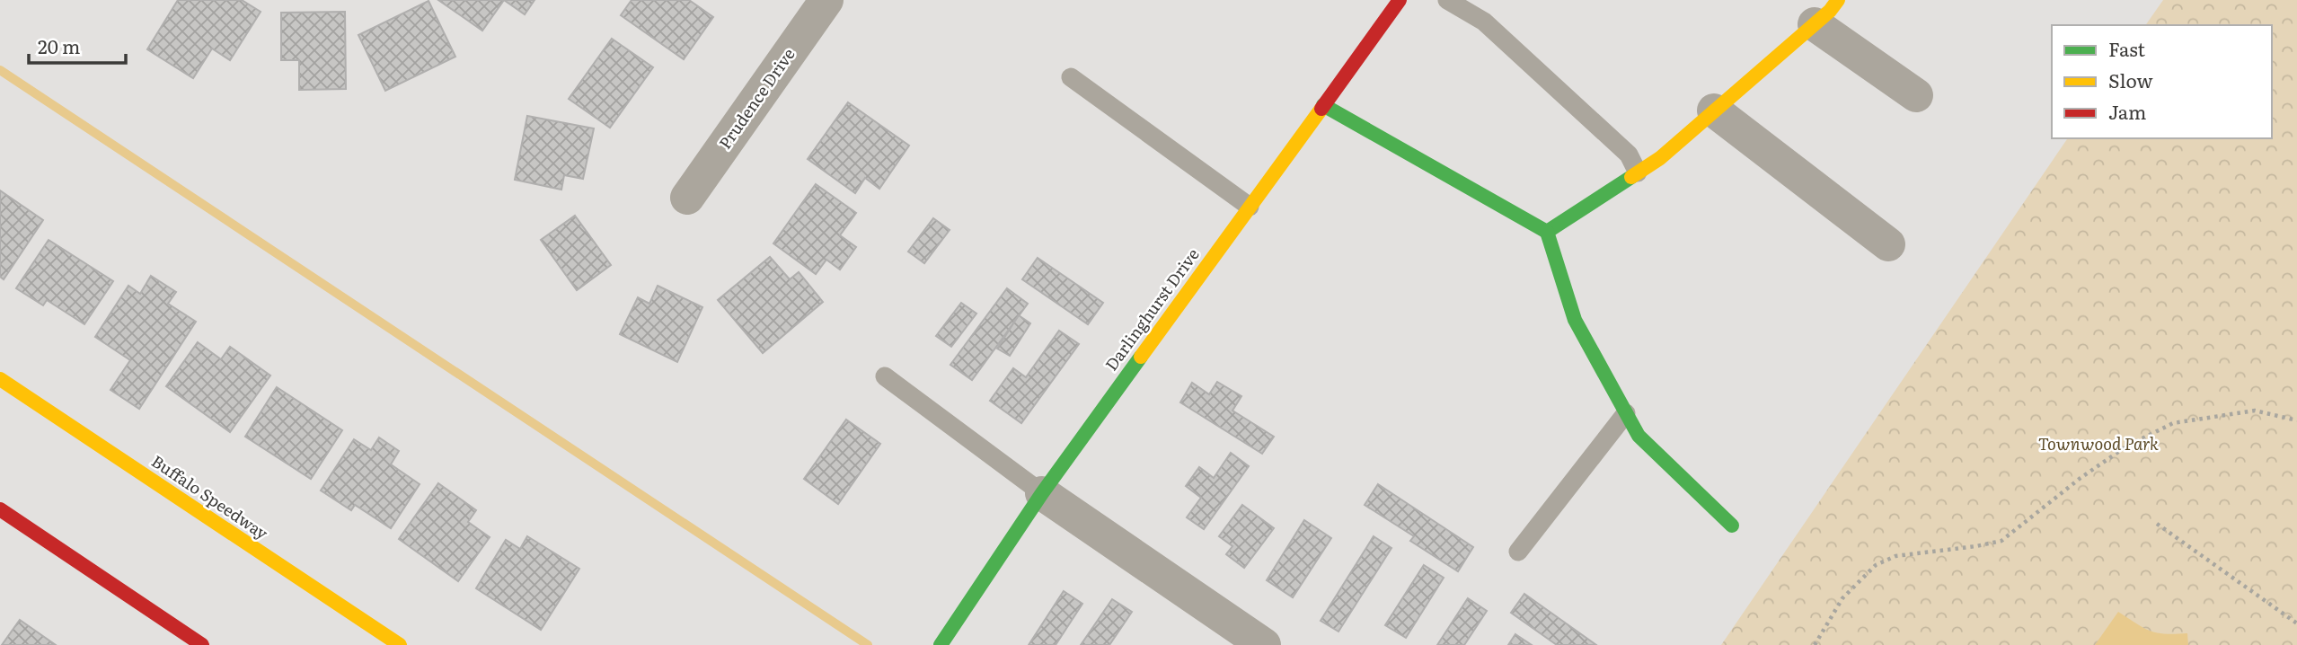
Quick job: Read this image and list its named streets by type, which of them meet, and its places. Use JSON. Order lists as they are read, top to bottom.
{
  "streets": {
    "street": ["Prudence Drive", "Darlinghurst Drive", "Buffalo Speedway"]
  },
  "parks": ["Townwood Park"],
  "legend": ["Fast", "Slow", "Jam"],
  "scale_bar": "20 m"
}
